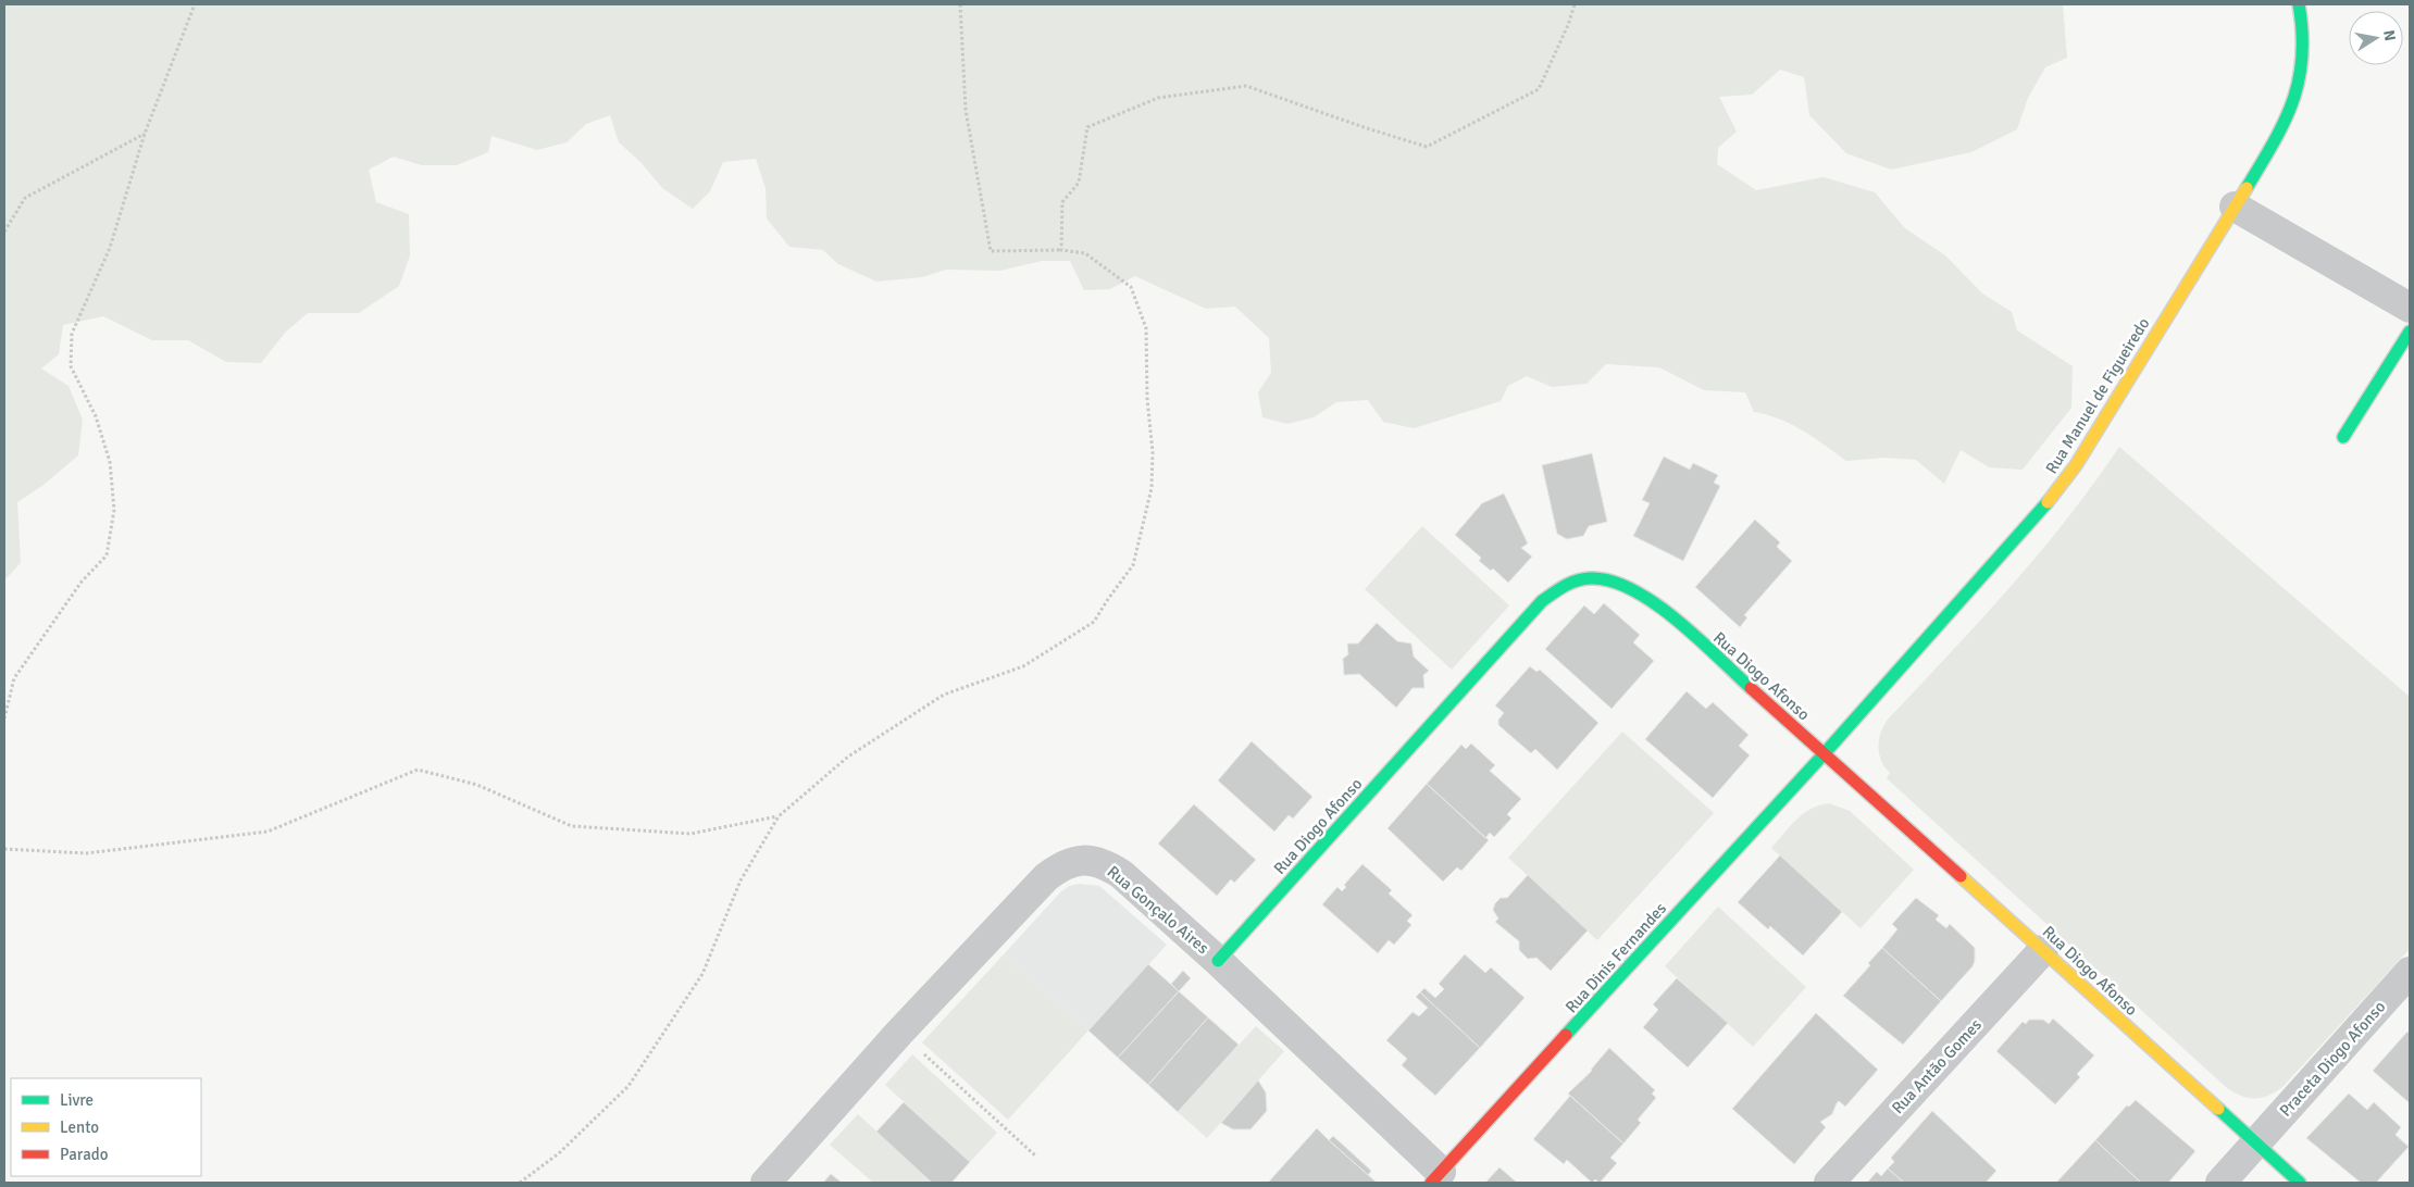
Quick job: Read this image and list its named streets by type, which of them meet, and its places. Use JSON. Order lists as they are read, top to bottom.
{
  "streets": {
    "street": [
      "Rua Manuel de Figueiredo",
      "Rua Diogo Afonso",
      "Rua Gonçalo Aires",
      "Rua Dinis Fernandes",
      "Praceta Diogo Afonso",
      "Rua Antão Gomes"
    ]
  },
  "crossings": [
    ["Rua Manuel de Figueiredo", "Rua Diogo Afonso"],
    ["Rua Manuel de Figueiredo", "Rua Dinis Fernandes"],
    ["Rua Diogo Afonso", "Rua Gonçalo Aires"],
    ["Rua Diogo Afonso", "Rua Dinis Fernandes"],
    ["Rua Diogo Afonso", "Praceta Diogo Afonso"],
    ["Rua Diogo Afonso", "Rua Antão Gomes"],
    ["Rua Gonçalo Aires", "Rua Dinis Fernandes"]
  ],
  "legend": ["Livre", "Lento", "Parado"],
  "north": "right"
}
